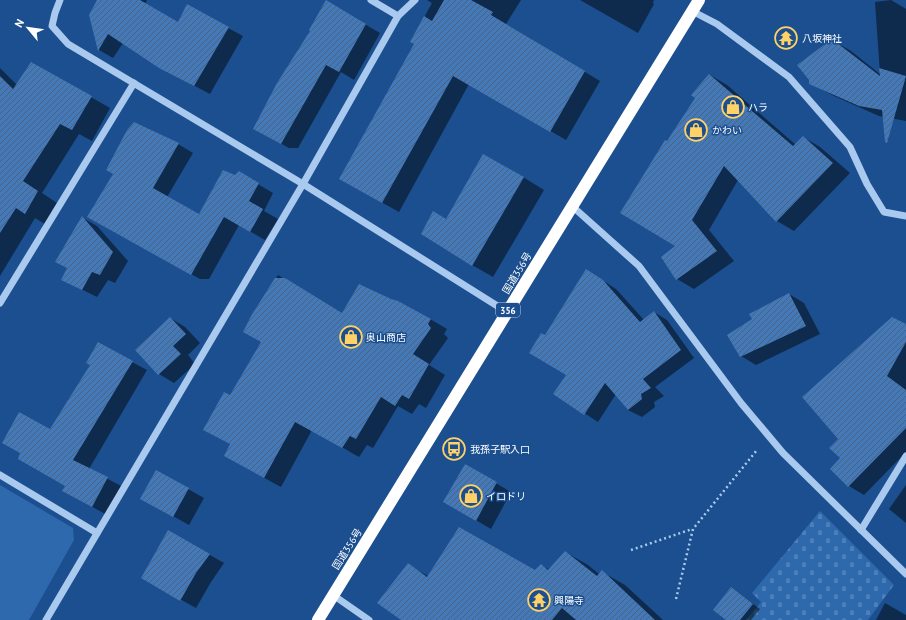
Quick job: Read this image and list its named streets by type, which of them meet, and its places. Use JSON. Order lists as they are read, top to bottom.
{
  "streets": {
    "highway": ["国道356号", "356"]
  },
  "places": {
    "temple": ["八坂神社", "興陽寺"],
    "shop": [
      "ハラ",
      "かわい",
      "奥山商店",
      "イロドリ"
    ],
    "bus stop": ["我孫子駅入口"]
  },
  "north": "top left"
}
